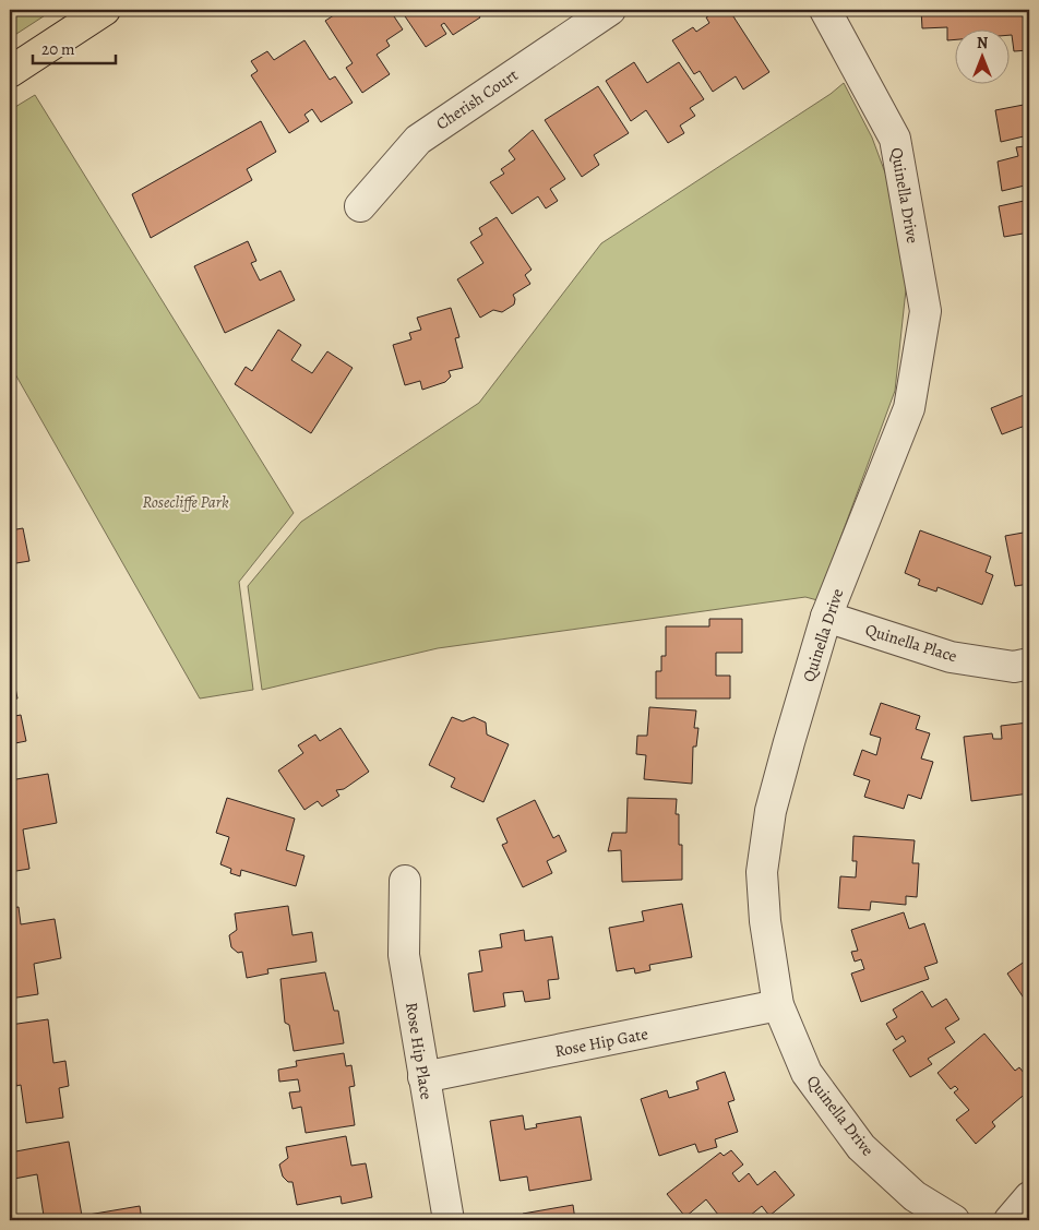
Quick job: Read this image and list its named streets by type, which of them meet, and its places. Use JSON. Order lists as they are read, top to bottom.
{
  "streets": {
    "street": [
      "Cherish Court",
      "Quinella Drive",
      "Quinella Place",
      "Rose Hip Gate",
      "Rose Hip Place"
    ]
  },
  "crossings": [
    ["Quinella Drive", "Quinella Place"],
    ["Quinella Drive", "Rose Hip Gate"],
    ["Rose Hip Gate", "Rose Hip Place"]
  ],
  "parks": ["Rosecliffe Park"],
  "scale_bar": "20 m",
  "north": "top"
}
